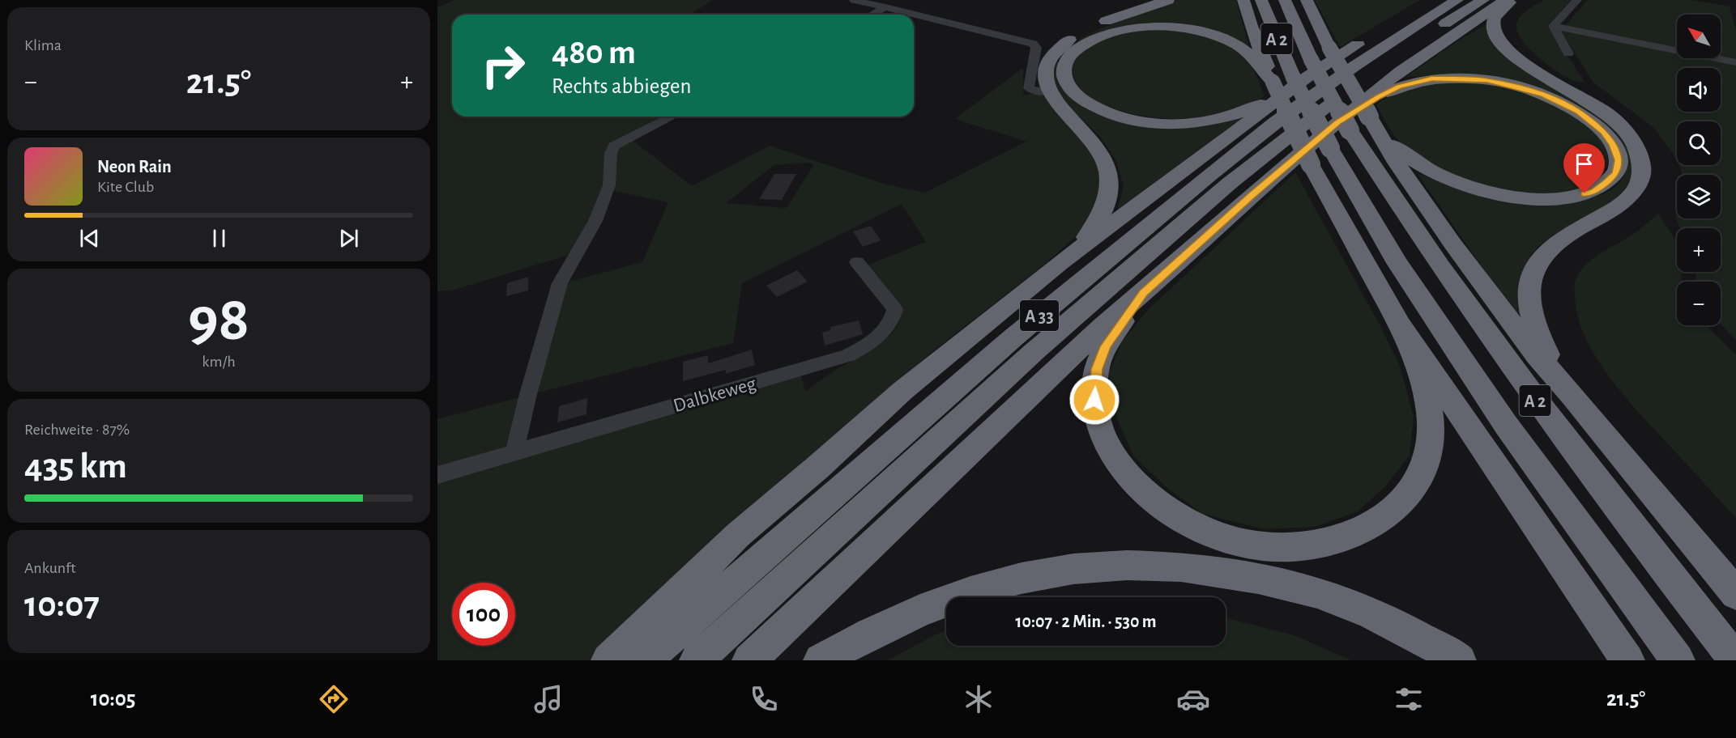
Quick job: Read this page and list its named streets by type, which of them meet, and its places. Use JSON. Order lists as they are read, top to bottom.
{
  "streets": {
    "highway": ["A 2", "A 33"],
    "street": ["Dalbkeweg"]
  },
  "north": "top left",
  "page": {
    "tile": [
      "Klima",
      ["98", "km/h"],
      ["Reichweite · 87%", "435 km"],
      ["Ankunft", "10:07"]
    ],
    "map_buttons": ["+", "−"],
    "turn": ["480 m", "Rechts abbiegen"],
    "heat": ["−", "21.5°", "+"],
    "song": ["Neon Rain", "Kite Club"],
    "limit": "100",
    "trip": "10:07 · 2 Min. · 530 m",
    "tabs": ["10:05", "21.5°"]
  }
}
